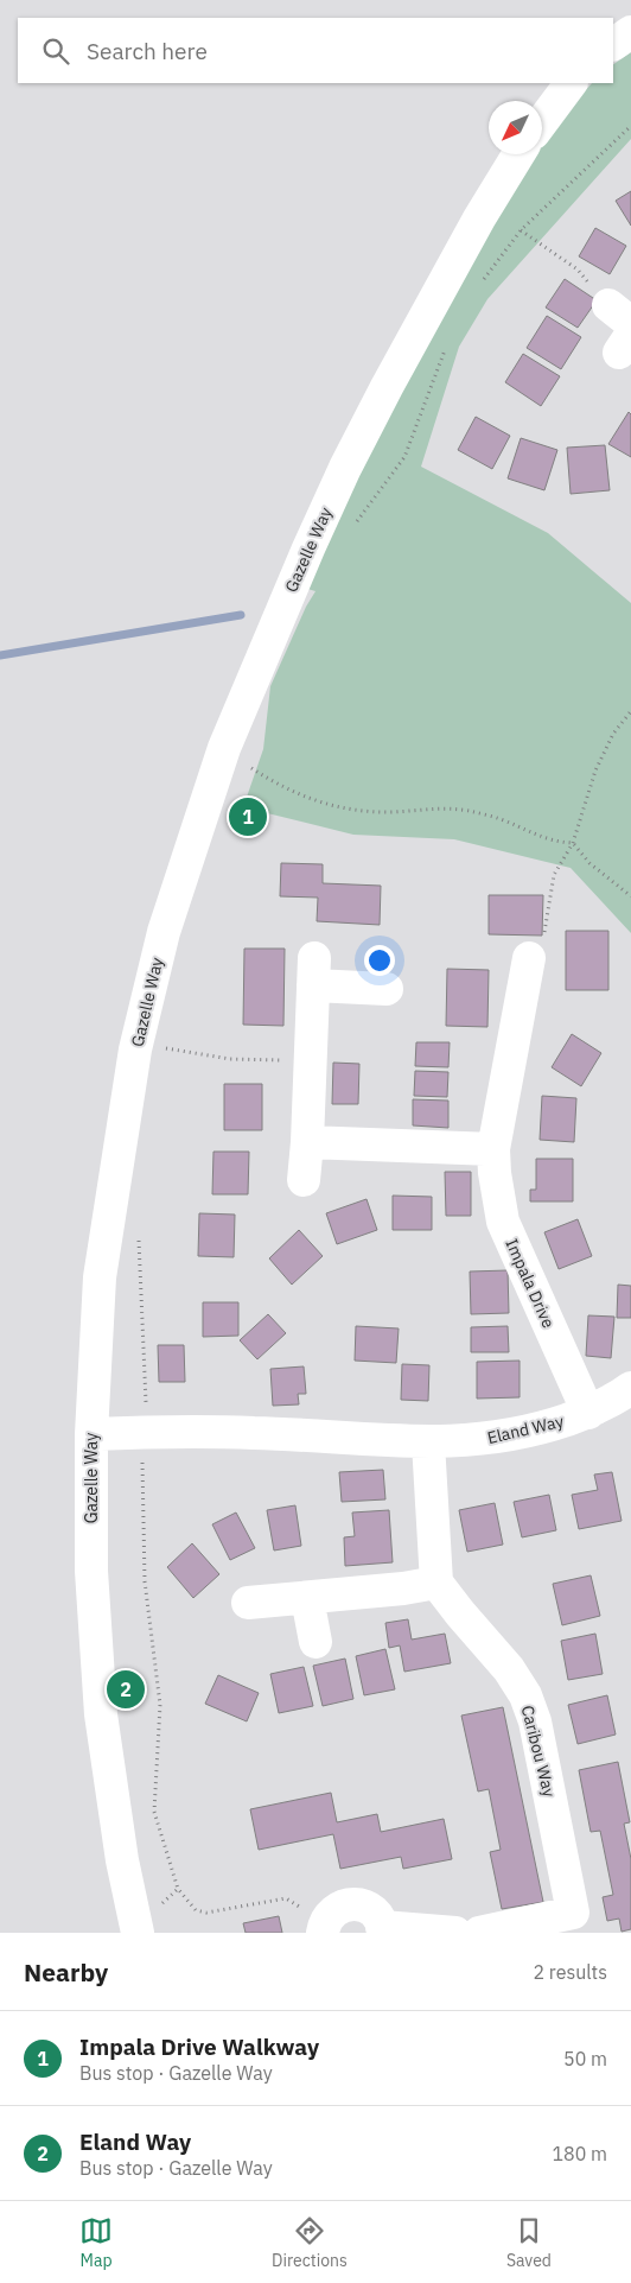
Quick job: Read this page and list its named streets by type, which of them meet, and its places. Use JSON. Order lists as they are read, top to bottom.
{
  "streets": {
    "street": [
      "Gazelle Way",
      "Impala Drive",
      "Eland Way",
      "Caribou Way"
    ]
  },
  "crossings": [
    ["Gazelle Way", "Eland Way"],
    ["Impala Drive", "Eland Way"]
  ],
  "north": "bottom left",
  "page": {
    "search": "Search here",
    "pins": ["1", "2"],
    "heading": ["Nearby", "2 results"],
    "list": [
      {
        "mark": "1",
        "name": "Impala Drive Walkway",
        "note": "Bus stop · Gazelle Way",
        "value": "50 m"
      },
      {
        "mark": "2",
        "name": "Eland Way",
        "note": "Bus stop · Gazelle Way",
        "value": "180 m"
      }
    ],
    "nav": ["Map", "Directions", "Saved"]
  }
}
